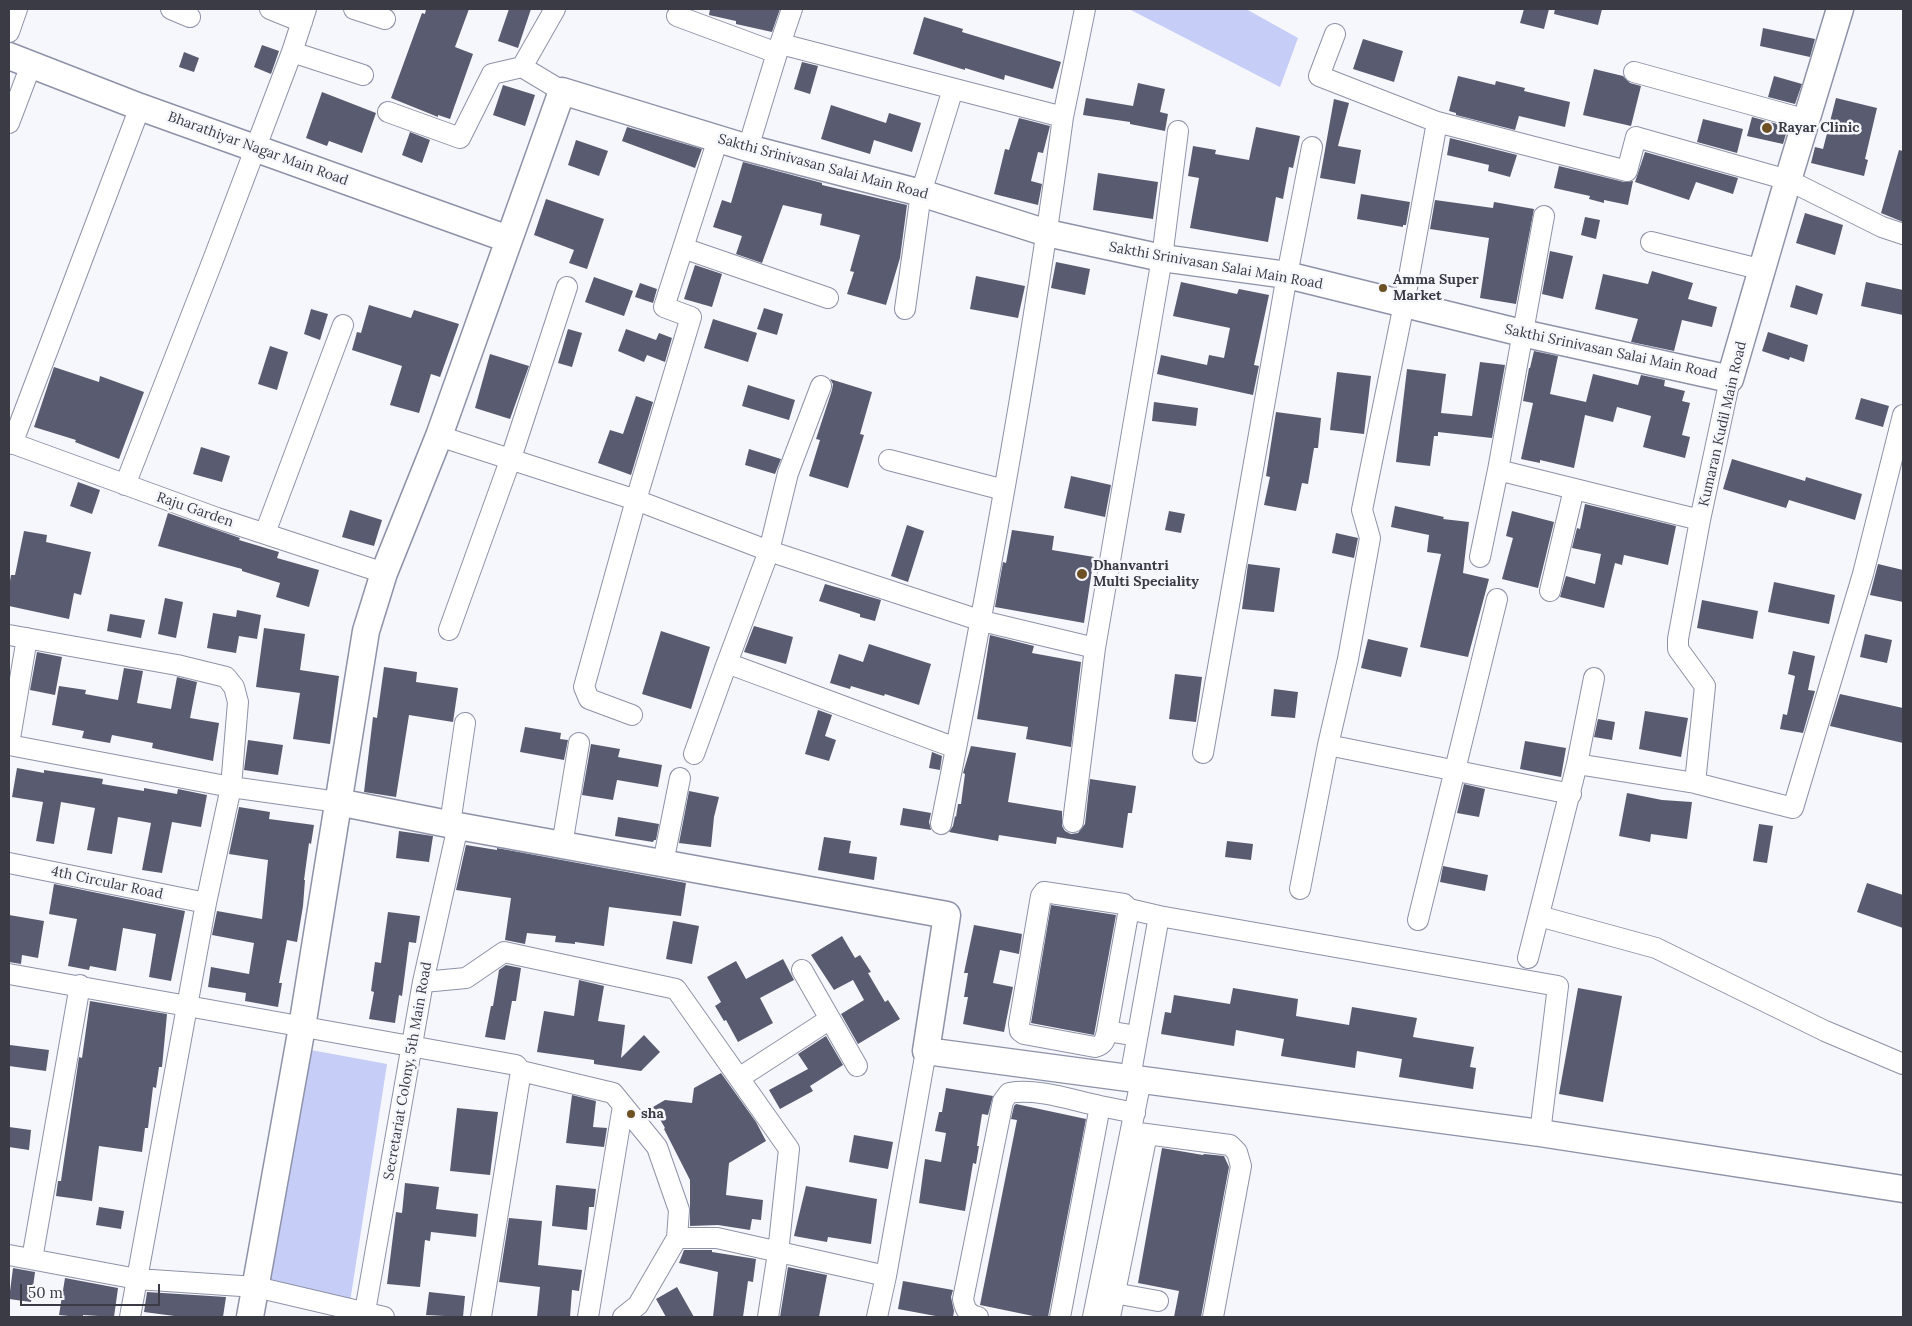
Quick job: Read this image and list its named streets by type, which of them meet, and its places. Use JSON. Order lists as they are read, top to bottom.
{
  "streets": {
    "street": [
      "Bharathiyar Nagar Main Road",
      "Sakthi Srinivasan Salai Main Road",
      "Kumaran Kudil Main Road",
      "Raju Garden",
      "4th Circular Road",
      "Secretariat Colony, 5th Main Road"
    ]
  },
  "crossings": [
    ["Sakthi Srinivasan Salai Main Road", "Kumaran Kudil Main Road"]
  ],
  "places": [
    "Rayar Clinic",
    "Amma Super Market",
    "Dhanvantri Multi Speciality",
    "sha"
  ],
  "scale_bar": "50 m"
}
